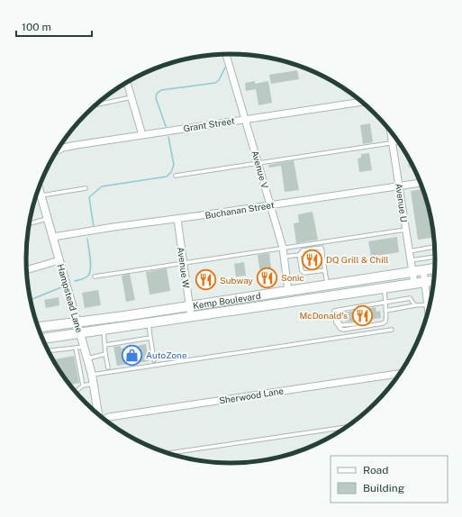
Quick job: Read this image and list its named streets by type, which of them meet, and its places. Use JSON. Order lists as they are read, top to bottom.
{
  "streets": {
    "main road": ["Kemp Boulevard"],
    "street": [
      "Grant Street",
      "Avenue V",
      "Avenue U",
      "Buchanan Street",
      "Avenue W",
      "Hampstead Lane",
      "Sherwood Lane"
    ]
  },
  "crossings": [
    ["Grant Street", "Avenue V"],
    ["Avenue V", "Buchanan Street"],
    ["Avenue V", "Kemp Boulevard"],
    ["Avenue U", "Buchanan Street"],
    ["Avenue U", "Kemp Boulevard"],
    ["Buchanan Street", "Avenue W"],
    ["Buchanan Street", "Hampstead Lane"],
    ["Avenue W", "Kemp Boulevard"],
    ["Hampstead Lane", "Kemp Boulevard"]
  ],
  "places": {
    "restaurant": [
      "DQ Grill & Chill",
      "Sonic",
      "Subway",
      "McDonald's"
    ],
    "shop": ["AutoZone"]
  },
  "legend": ["Road", "Building"],
  "scale_bar": "100 m"
}
